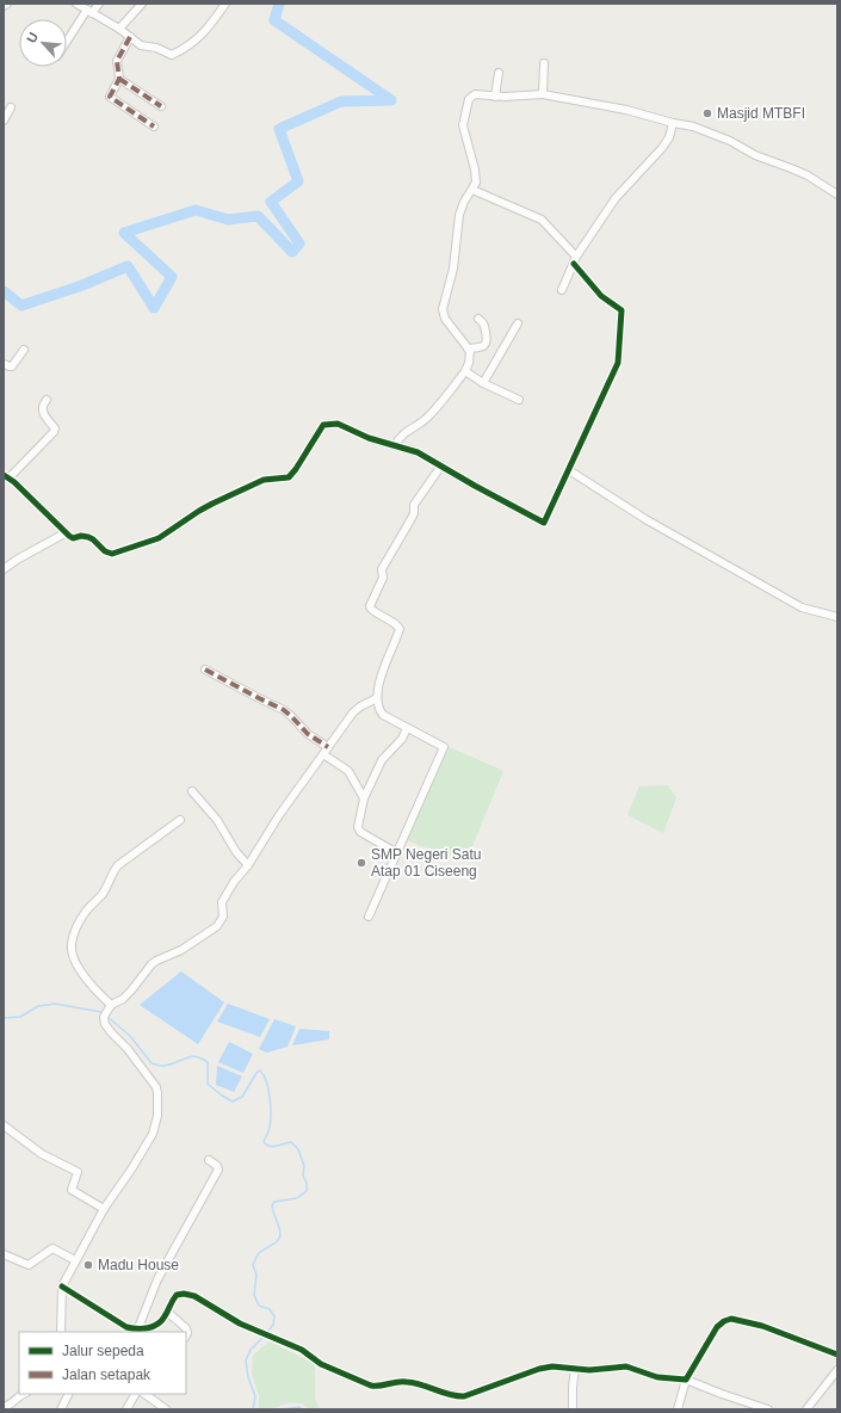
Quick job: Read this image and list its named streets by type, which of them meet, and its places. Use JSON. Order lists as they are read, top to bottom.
{
  "places": ["Masjid MTBFI", "SMP Negeri Satu Atap 01 Ciseeng", "Madu House"],
  "legend": ["Jalur sepeda", "Jalan setapak"],
  "north": "top left"
}
